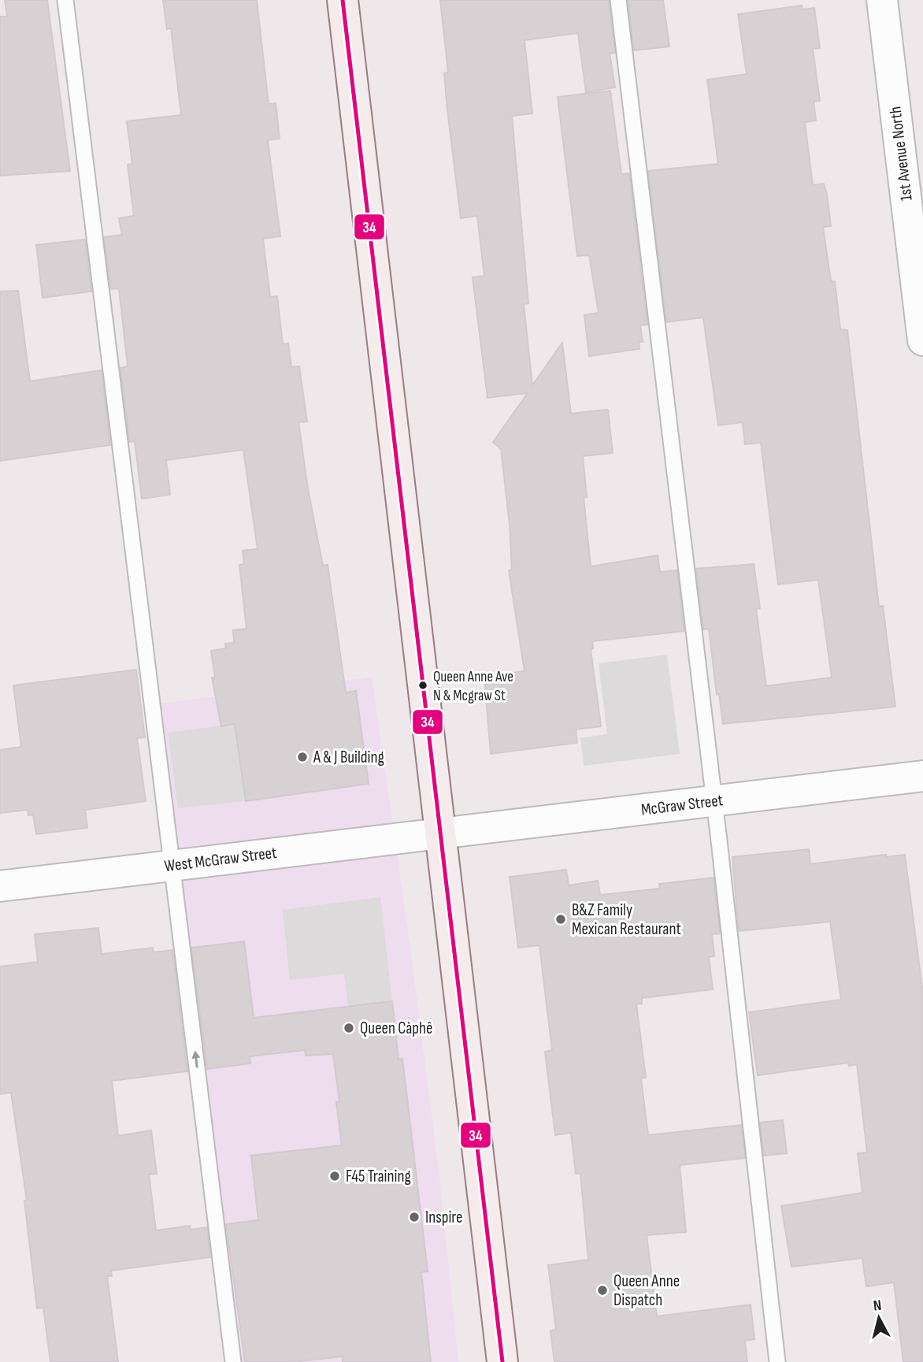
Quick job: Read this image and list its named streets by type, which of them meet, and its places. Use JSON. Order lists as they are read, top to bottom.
{
  "streets": {
    "street": ["1st Avenue North", "McGraw Street", "West McGraw Street"]
  },
  "crossings": [
    ["McGraw Street", "West McGraw Street"]
  ],
  "places": [
    "Queen Anne Ave N & Mcgraw St",
    "A & J Building",
    "B&Z Family Mexican Restaurant",
    "Queen Càphê",
    "F45 Training",
    "Inspire",
    "Queen Anne Dispatch"
  ],
  "lines": ["transit line 34"],
  "north": "top"
}
